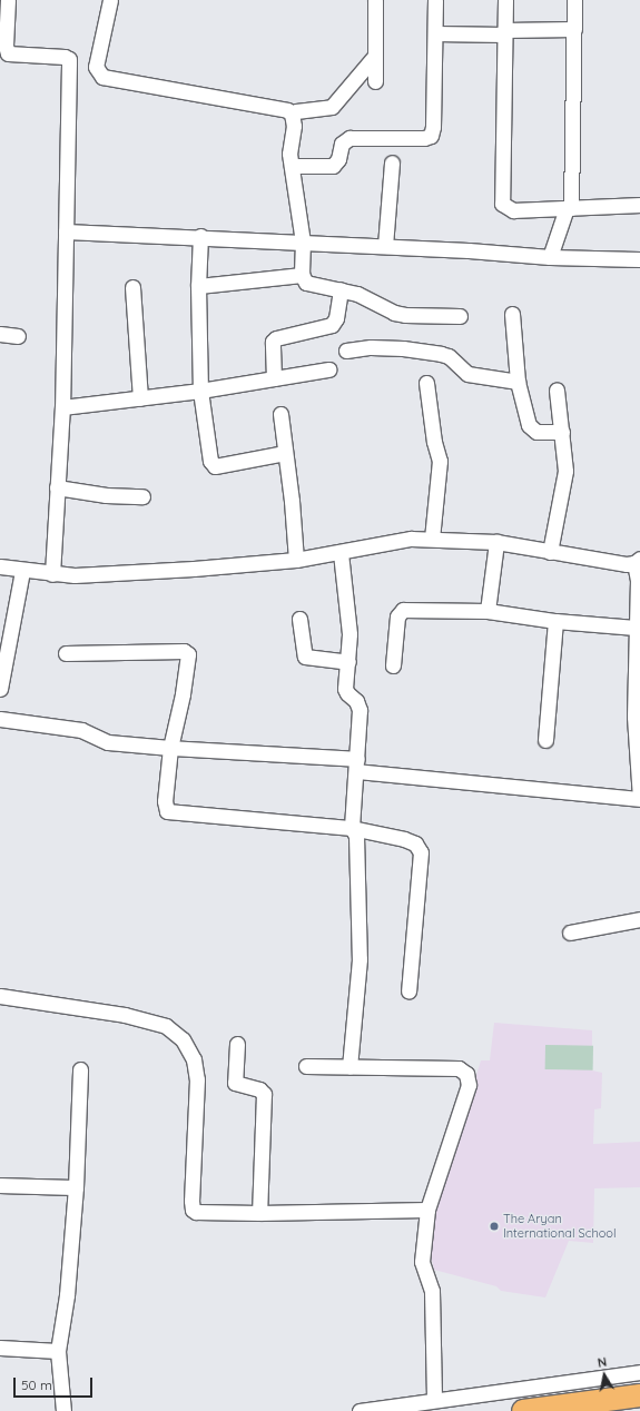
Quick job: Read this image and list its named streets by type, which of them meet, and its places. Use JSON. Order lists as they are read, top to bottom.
{
  "places": ["The Aryan International School"],
  "scale_bar": "50 m",
  "north": "top"
}
